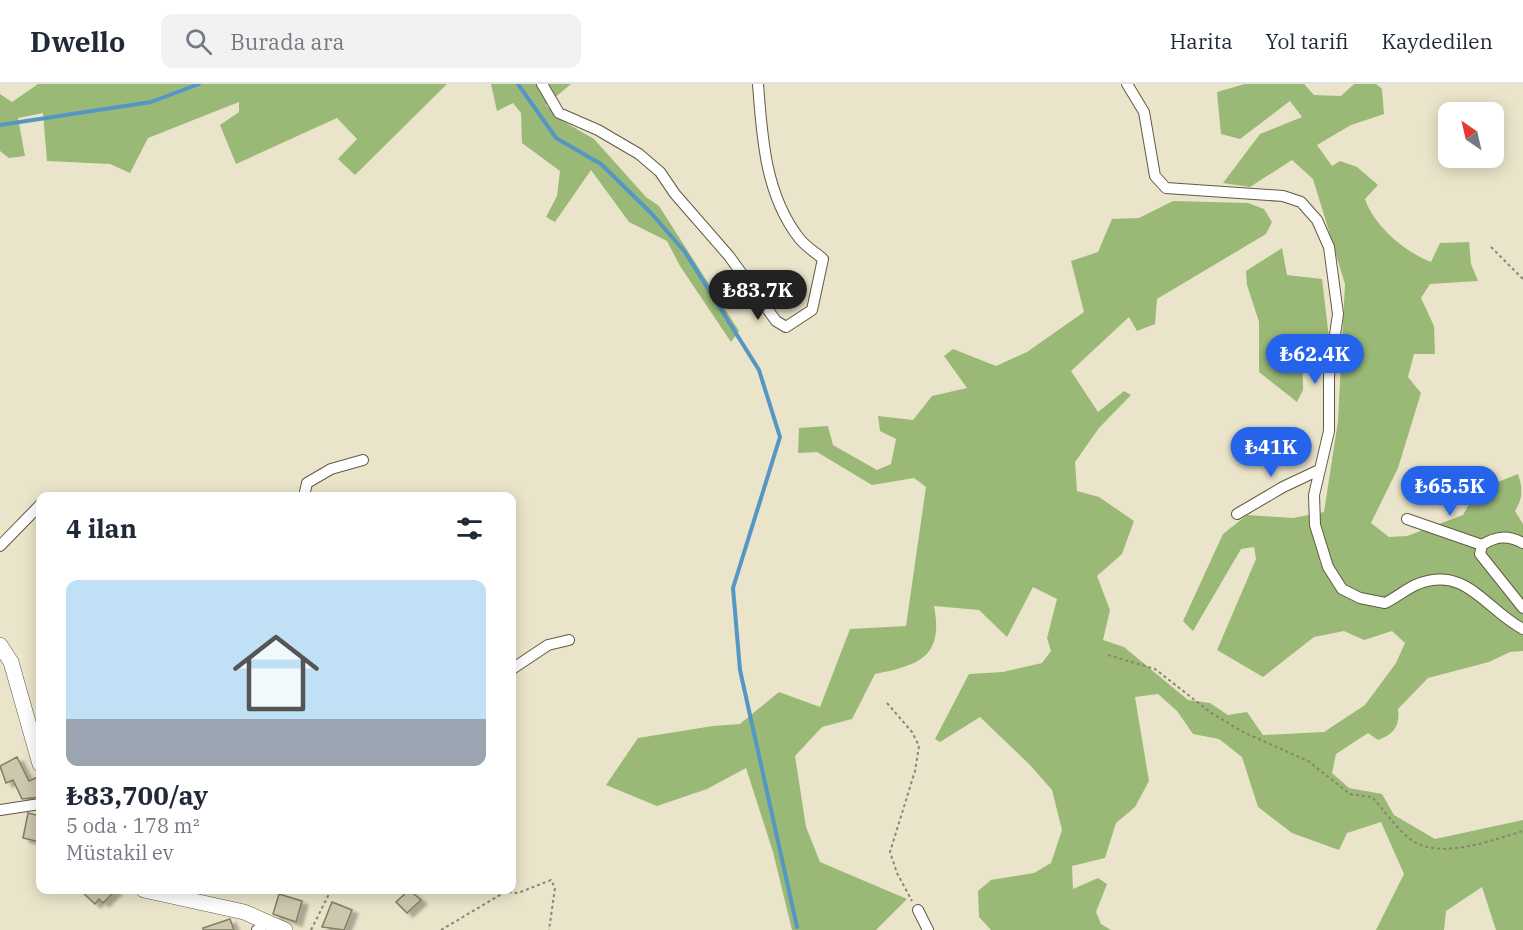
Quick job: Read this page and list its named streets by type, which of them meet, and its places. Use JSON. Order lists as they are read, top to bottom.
{
  "north": "top left",
  "page": {
    "header": "Dwello",
    "search": "Burada ara",
    "nav": ["Harita", "Yol tarifi", "Kaydedilen"],
    "price": [
      "₺83.7K",
      "₺62.4K",
      "₺41K",
      "₺65.5K"
    ],
    "heading": "4 ilan",
    "list": [
      {
        "name": "₺83,700/ay",
        "note": "5 oda · 178 m² · Müstakil ev"
      }
    ]
  }
}
